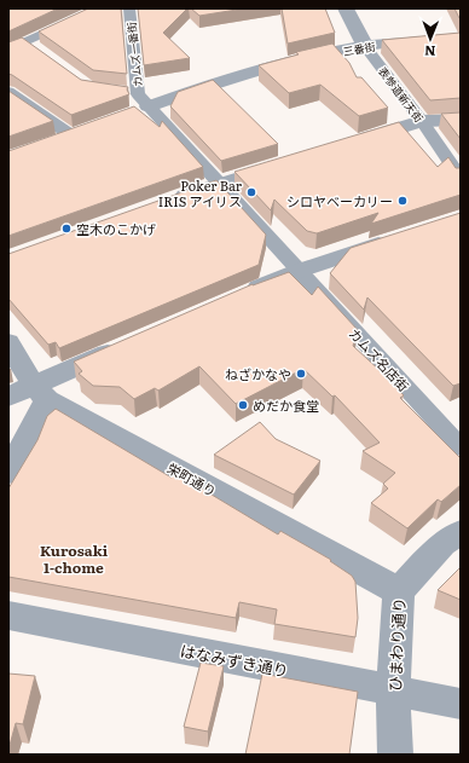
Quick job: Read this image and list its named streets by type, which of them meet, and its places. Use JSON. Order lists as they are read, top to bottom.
{
  "streets": {
    "street": [
      "三番街",
      "カムズ一番街",
      "表参道新天街",
      "カムズ名店街",
      "栄町通り",
      "ひまわり通り",
      "はなみずき通り"
    ]
  },
  "crossings": [
    ["三番街", "カムズ一番街"],
    ["三番街", "表参道新天街"],
    ["栄町通り", "ひまわり通り"],
    ["ひまわり通り", "はなみずき通り"]
  ],
  "districts": ["Kurosaki 1-chome"],
  "places": [
    "Poker Bar IRIS アイリス",
    "シロヤベーカリー",
    "空木のこかげ",
    "ねざかなや",
    "めだか食堂"
  ],
  "north": "bottom"
}
